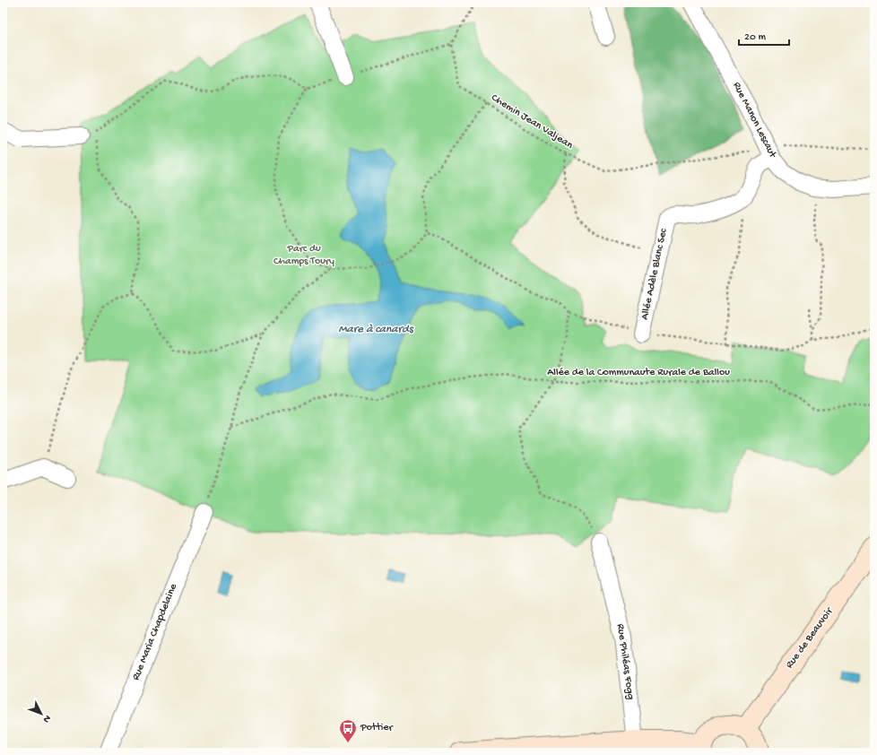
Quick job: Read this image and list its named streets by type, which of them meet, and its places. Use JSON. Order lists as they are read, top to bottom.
{
  "streets": {
    "street": [
      "Rue Manon Lescaut",
      "Allée Adèle Blanc Sec",
      "Rue Maria Chapdelaine",
      "Rue de Beauvoir",
      "Rue Philéas Fogg"
    ],
    "path": ["Chemin Jean Valjean", "Allée de la Communaute Rurale de Ballou"]
  },
  "crossings": [
    ["Rue Manon Lescaut", "Chemin Jean Valjean"]
  ],
  "water": ["Mare à canards"],
  "parks": ["Parc du Champs Toury"],
  "places": {
    "bus stop": ["Pottier"]
  },
  "scale_bar": "20 m",
  "north": "bottom right"
}
